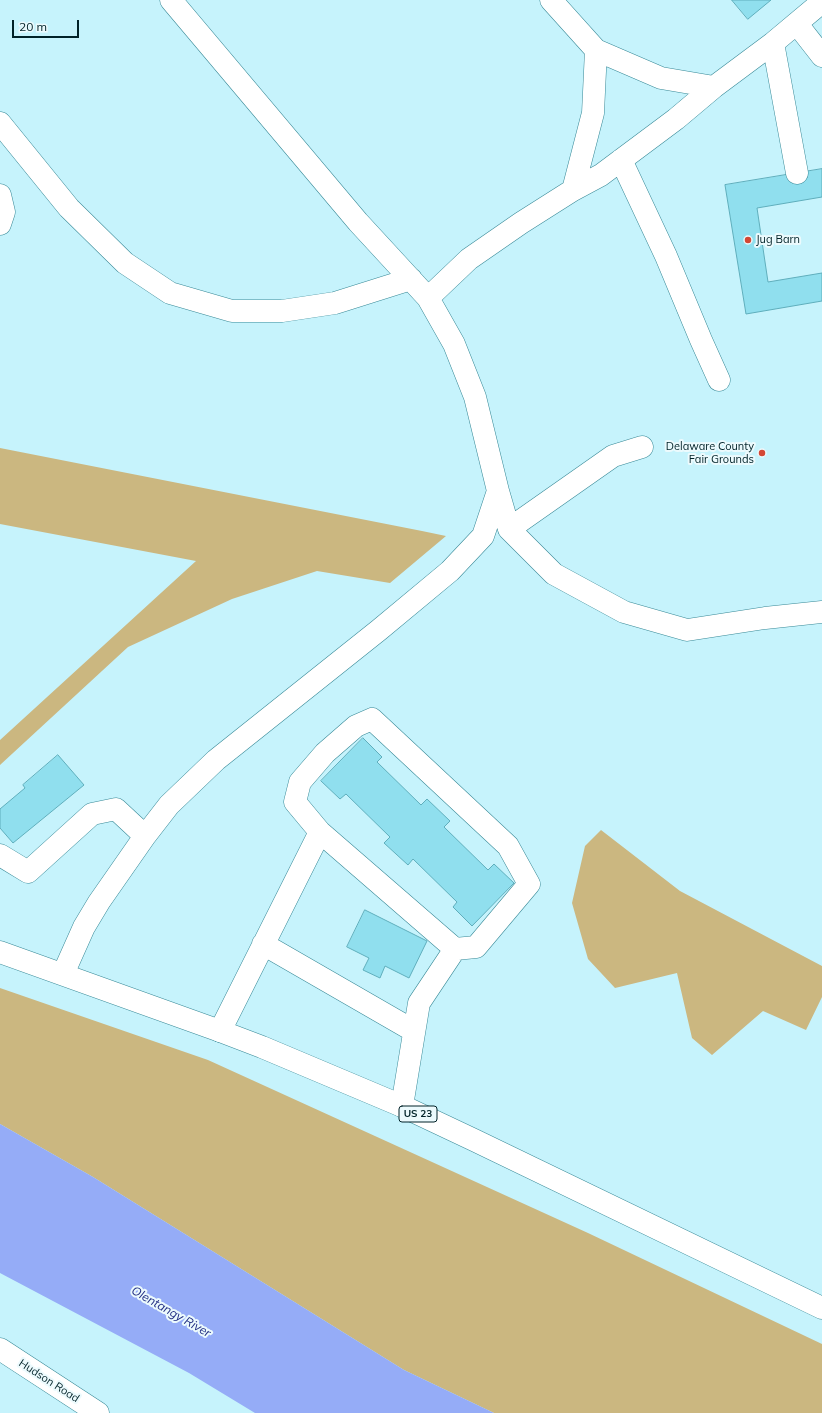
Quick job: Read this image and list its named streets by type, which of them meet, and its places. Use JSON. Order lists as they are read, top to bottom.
{
  "streets": {
    "main road": ["US 23", "Hudson Road"]
  },
  "water": ["Olentangy River"],
  "places": ["Jug Barn", "Delaware County Fair Grounds"],
  "scale_bar": "20 m"
}
